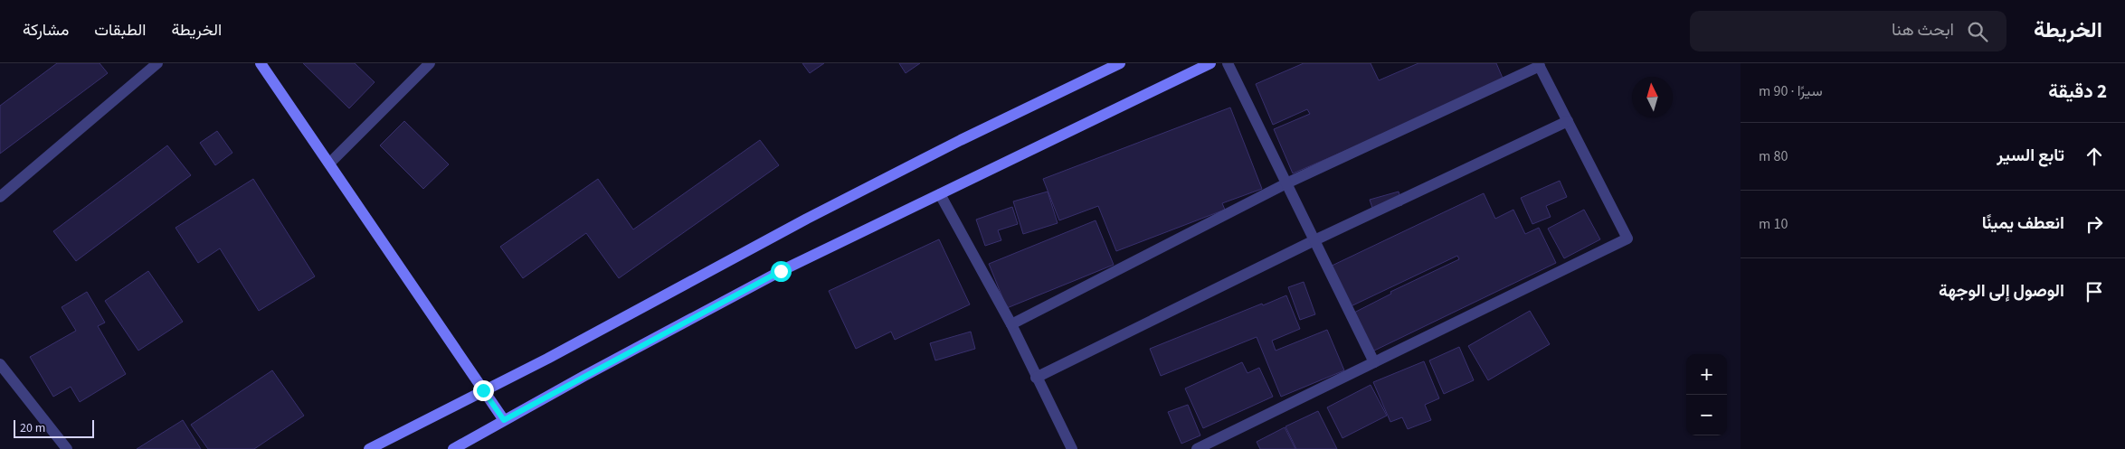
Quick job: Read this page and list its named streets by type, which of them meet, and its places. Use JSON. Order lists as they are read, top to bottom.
{
  "scale_bar": "20 m",
  "north": "top",
  "page": {
    "header": "الخريطة",
    "search": "ابحث هنا",
    "nav": ["الخريطة", "الطبقات", "مشاركة"],
    "heading": ["2 دقيقة", "سيرًا · 90 m"],
    "list": [
      ["تابع السير", "80 m"],
      ["انعطف يمينًا", "10 m"],
      "الوصول إلى الوجهة"
    ],
    "map_buttons": ["+", "−"],
    "scale": "20 m"
  }
}
